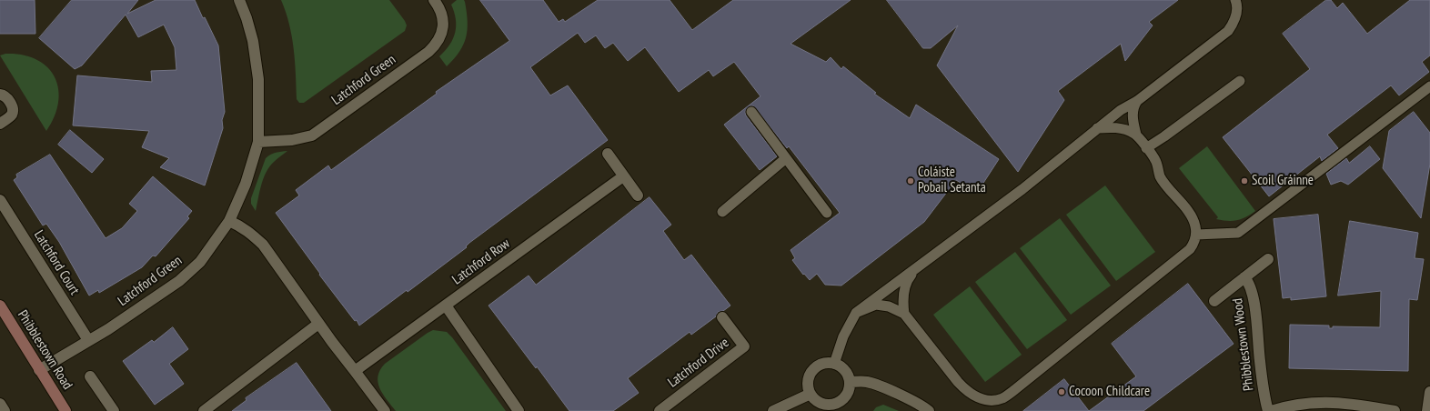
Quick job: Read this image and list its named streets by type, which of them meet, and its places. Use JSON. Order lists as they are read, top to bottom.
{
  "streets": {
    "street": [
      "Latchford Green",
      "Latchford Row",
      "Latchford Court",
      "Phibblestown Wood",
      "Phibblestown Road",
      "Latchford Drive"
    ]
  },
  "crossings": [
    ["Latchford Green", "Latchford Court"],
    ["Latchford Green", "Phibblestown Road"]
  ],
  "places": ["Coláiste Pobail Setanta", "Scoil Gráinne", "Cocoon Childcare"]
}
